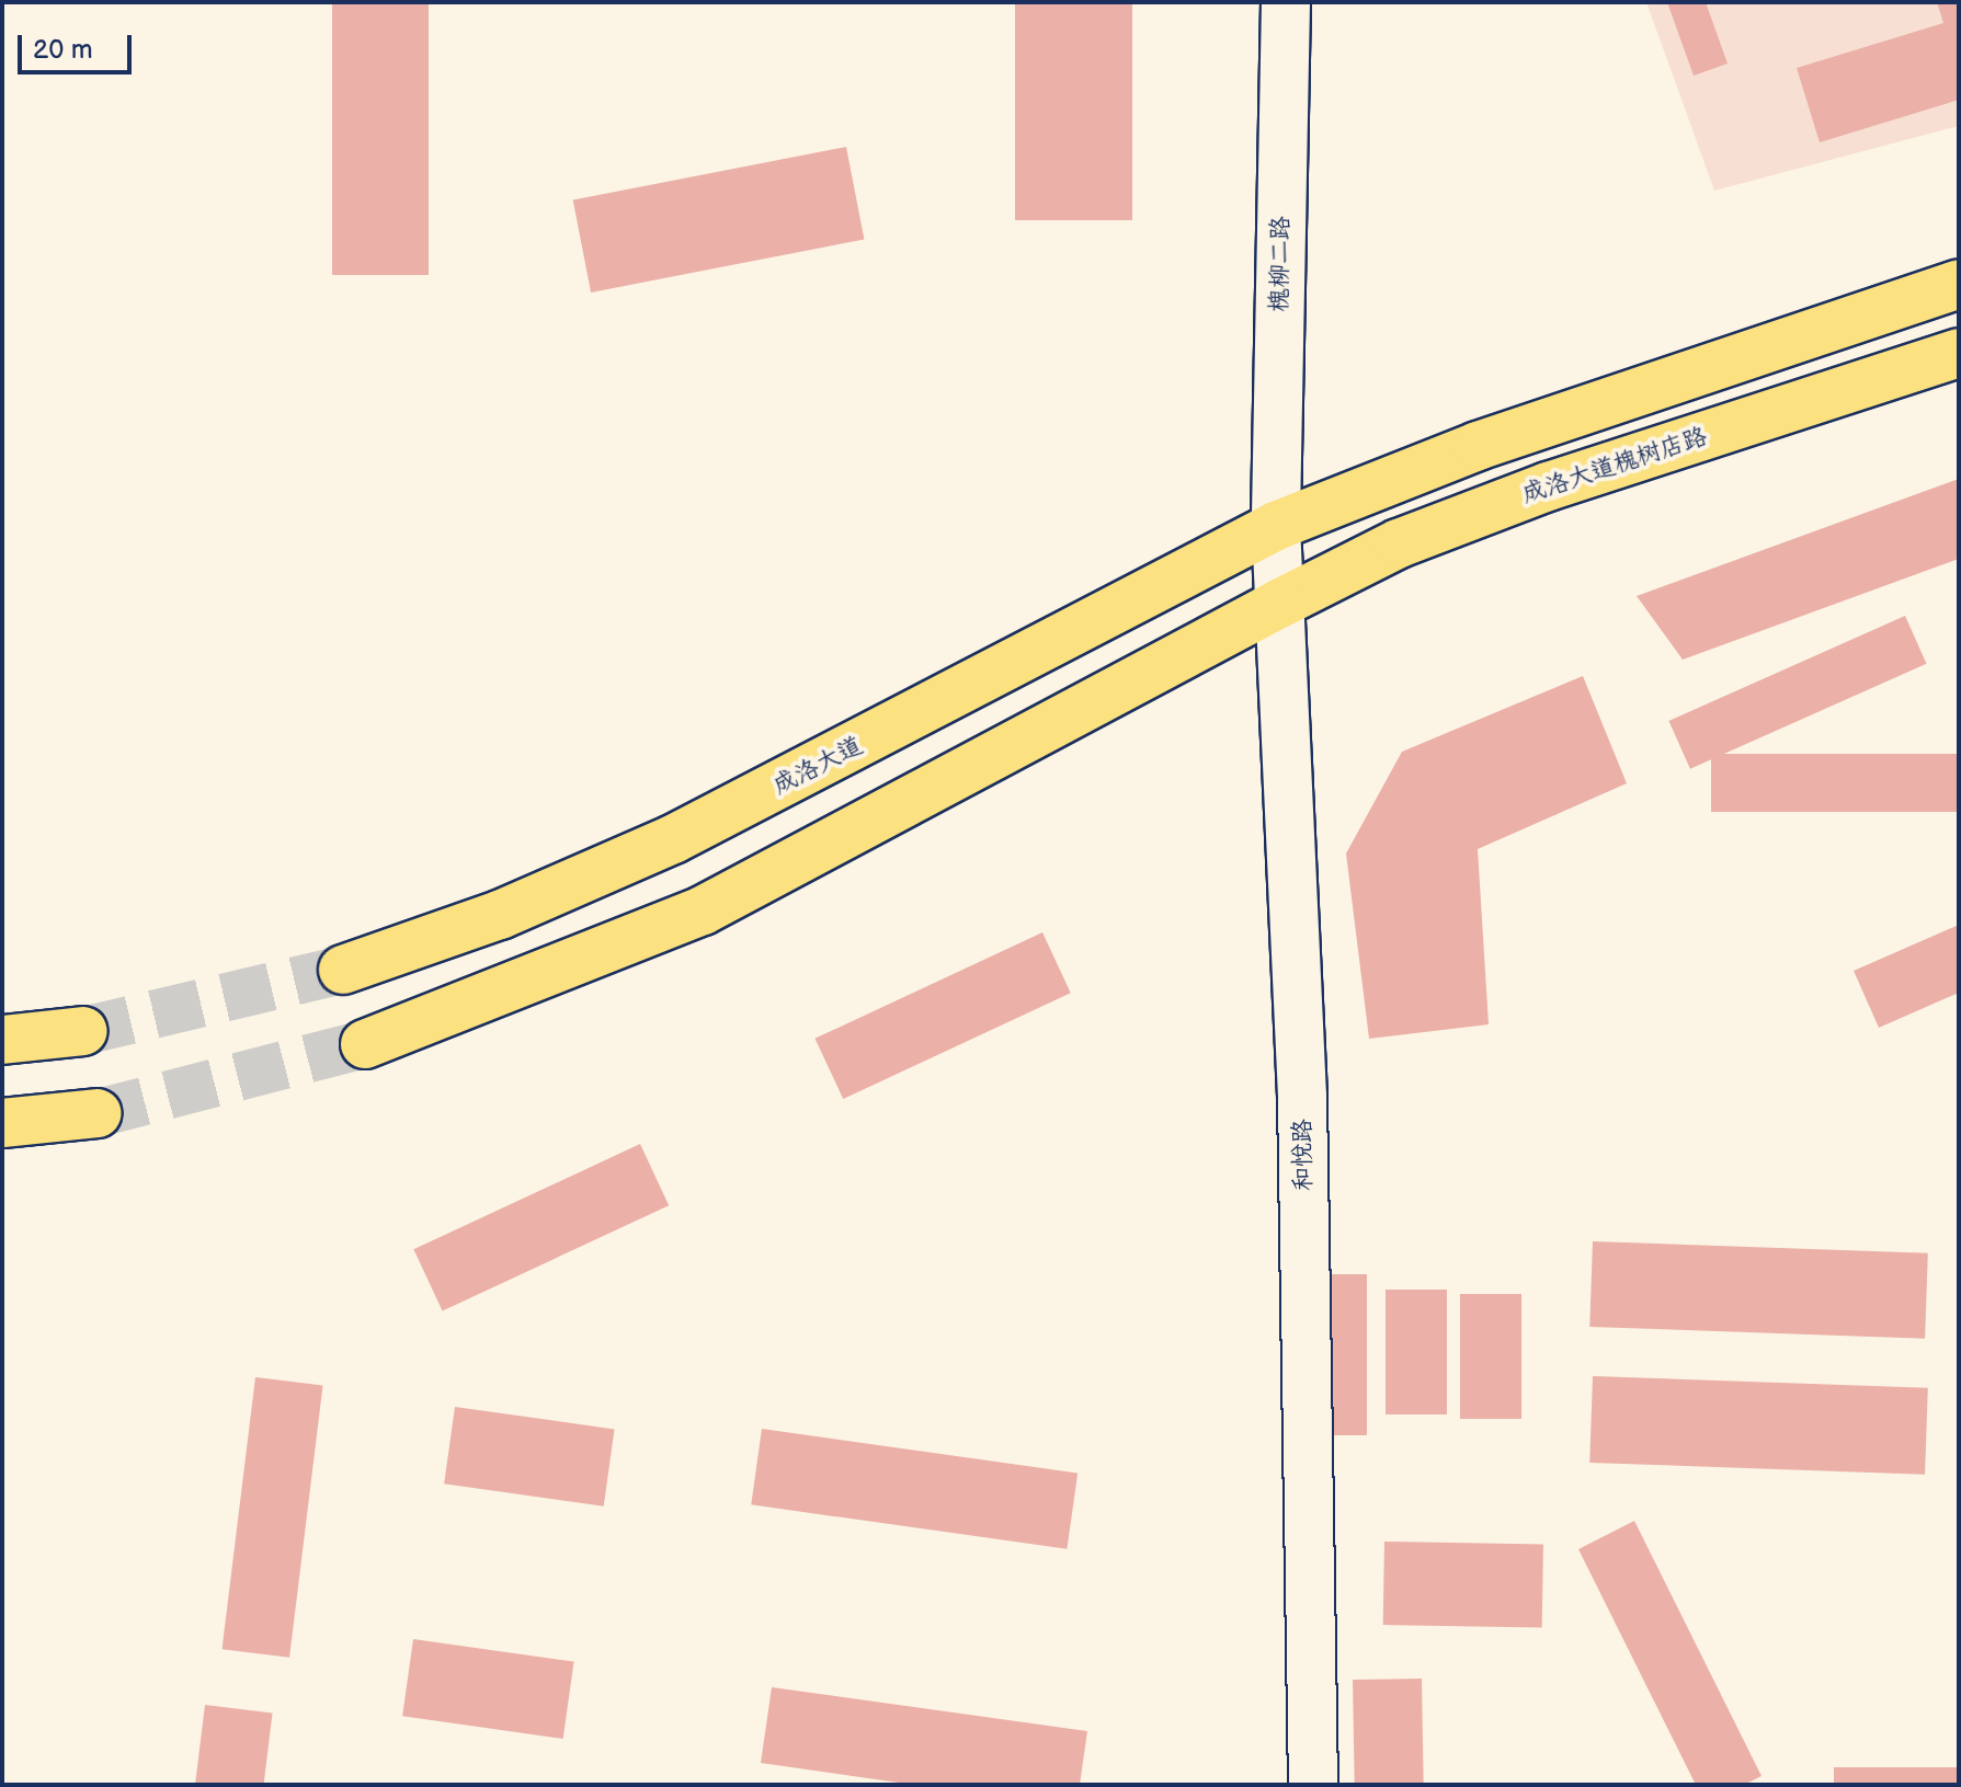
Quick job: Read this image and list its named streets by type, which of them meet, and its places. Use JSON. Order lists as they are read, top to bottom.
{
  "streets": {
    "main road": ["成洛大道槐树店路", "成洛大道"],
    "street": ["槐柳二路", "和悦路"]
  },
  "crossings": [
    ["槐柳二路", "成洛大道"],
    ["槐柳二路", "和悦路"],
    ["成洛大道槐树店路", "和悦路"],
    ["成洛大道", "和悦路"]
  ],
  "scale_bar": "20 m"
}
